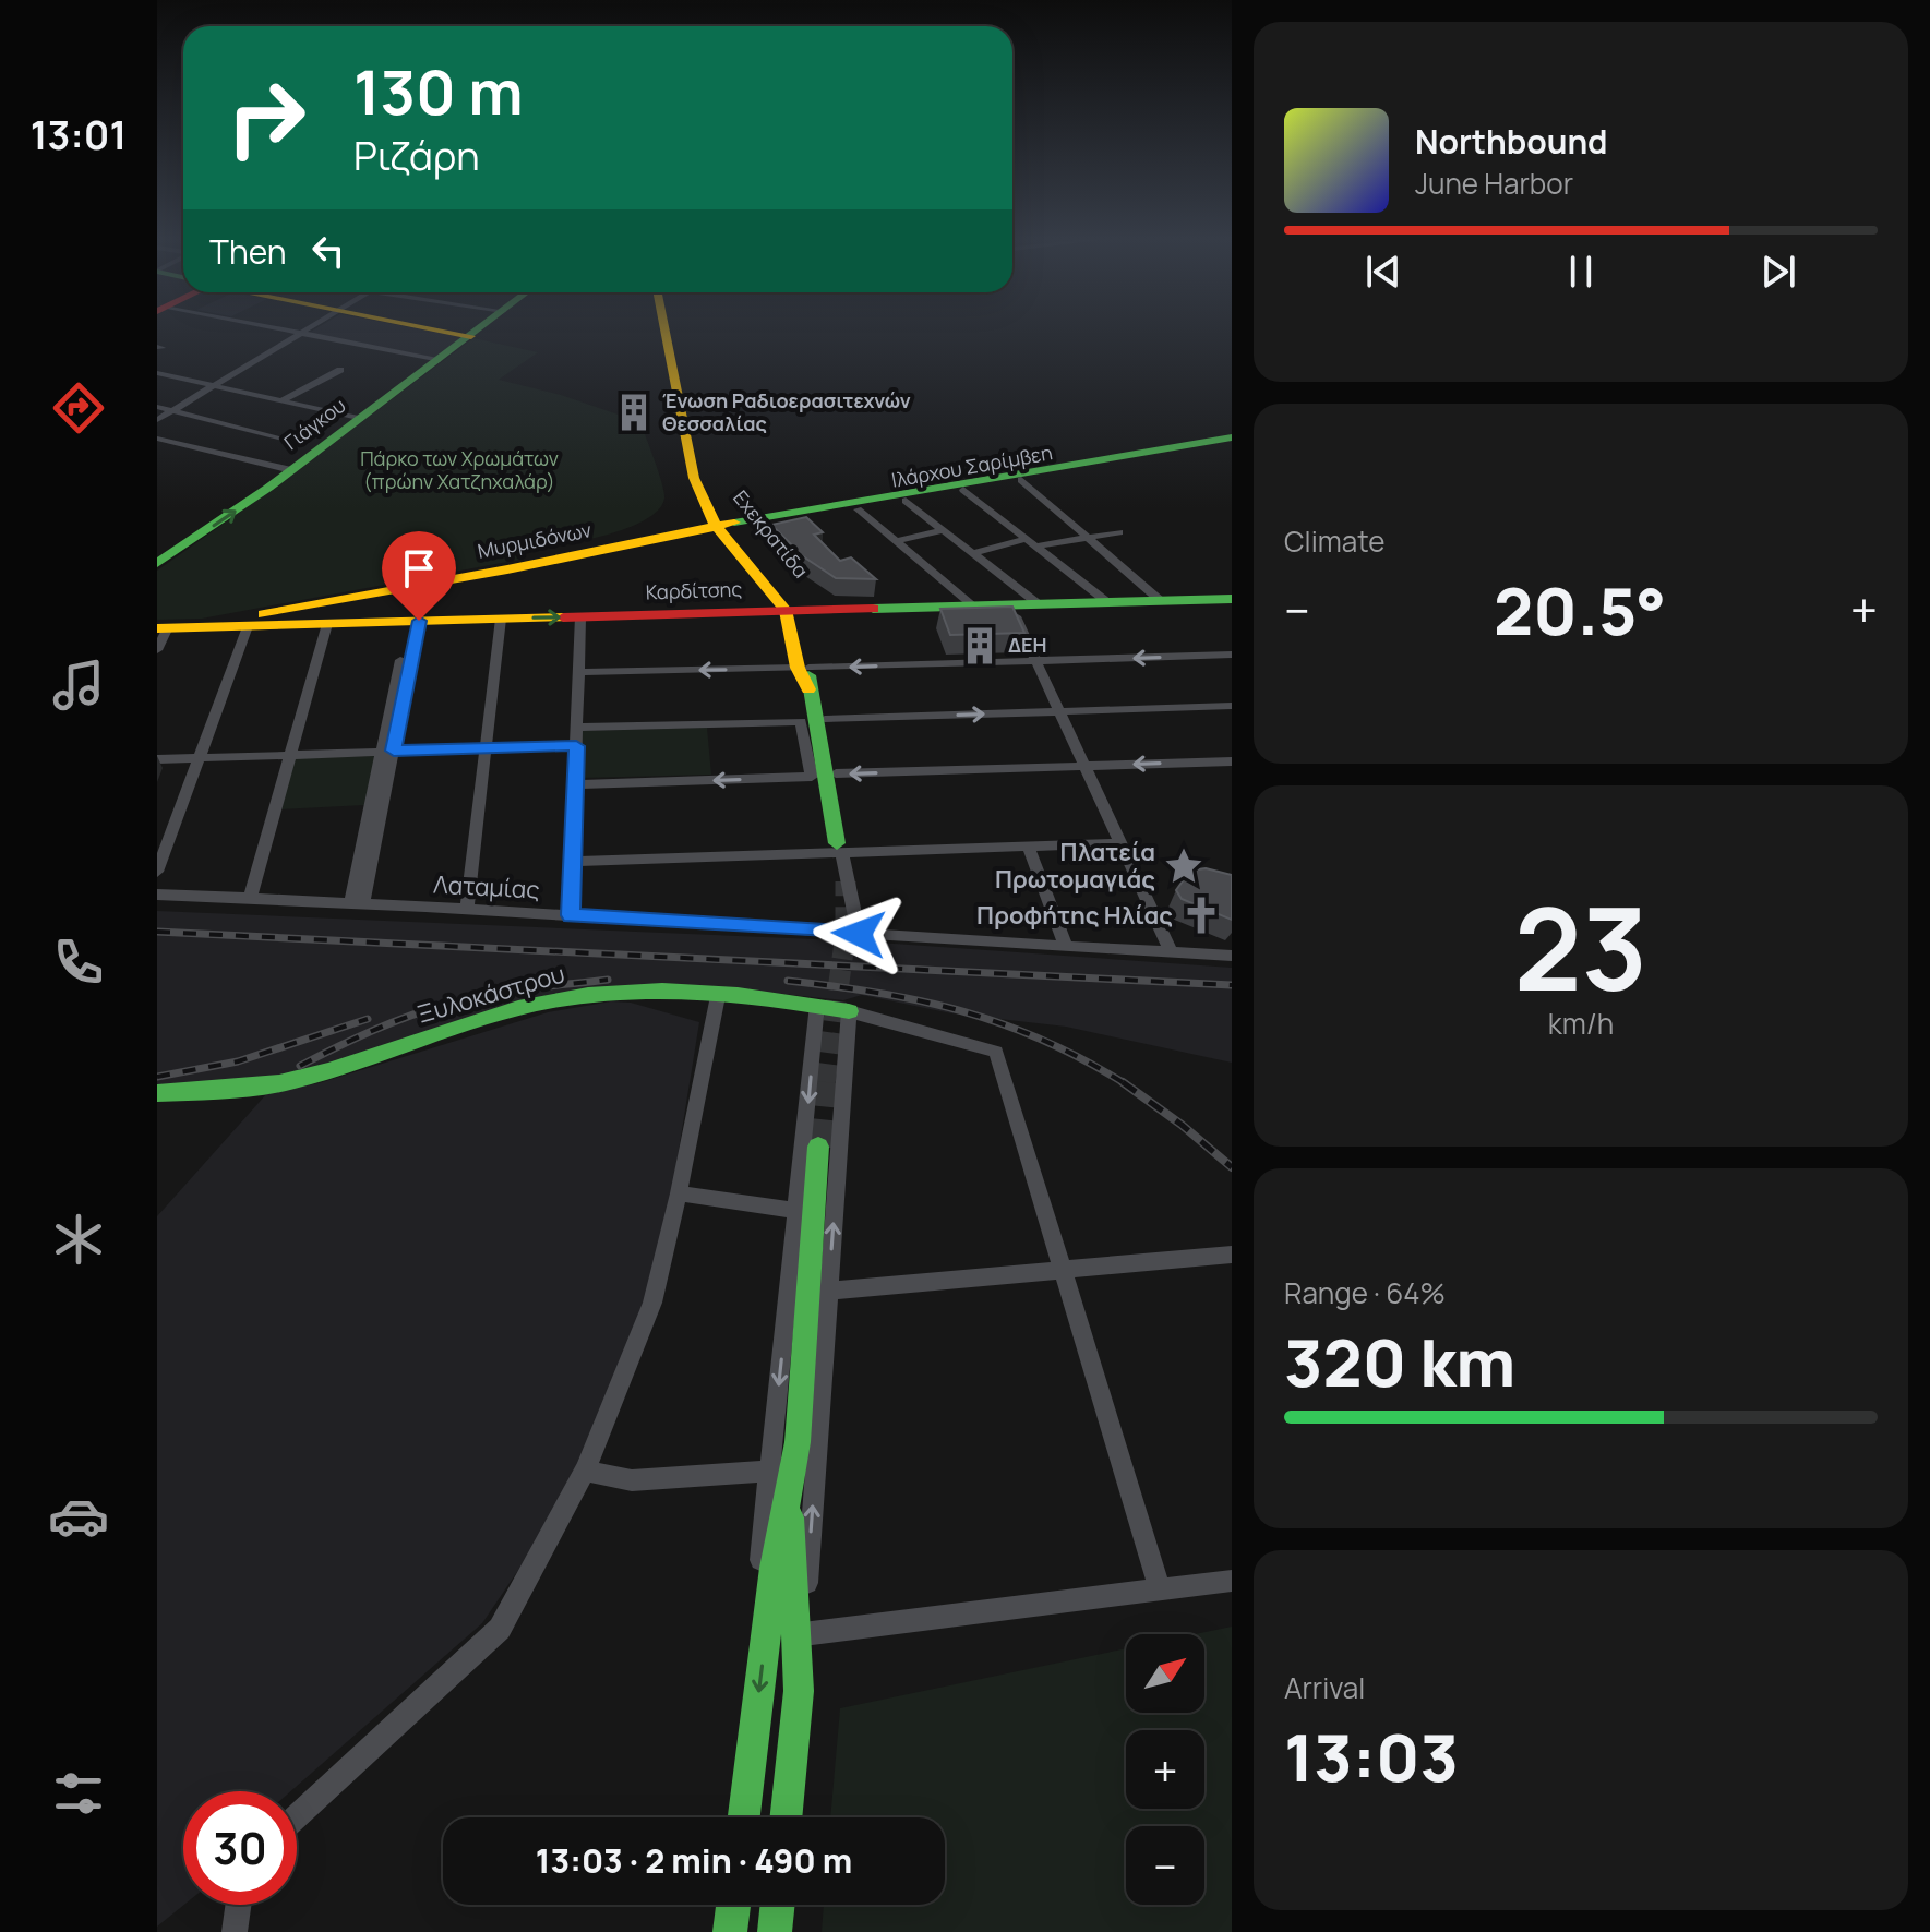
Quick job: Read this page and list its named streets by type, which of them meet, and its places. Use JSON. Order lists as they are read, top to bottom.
{
  "streets": {
    "street": [
      "Γιάγκου",
      "Ιλάρχου Σαρίμβεη",
      "Εχεκρατίδα",
      "Μυρμιδόνων",
      "Καρδίτσης",
      "Λαταμίας",
      "Ξυλοκάστρου"
    ]
  },
  "crossings": [
    ["Ιλάρχου Σαρίμβεη", "Εχεκρατίδα"],
    ["Ιλάρχου Σαρίμβεη", "Μυρμιδόνων"],
    ["Εχεκρατίδα", "Μυρμιδόνων"],
    ["Εχεκρατίδα", "Καρδίτσης"],
    ["Μυρμιδόνων", "Καρδίτσης"]
  ],
  "parks": ["Πάρκο των Χρωμάτων (πρώην Χατζηχαλάρ)"],
  "places": {
    "building": ["Ένωση Ραδιοερασιτεχνών Θεσσαλίας", "ΔΕΗ"],
    "place": ["Πλατεία Πρωτομαγιάς"],
    "church": ["Προφήτης Ηλίας"]
  },
  "north": "top right",
  "page": {
    "tabs": "13:01",
    "turn": ["130 m", "Ριζάρη"],
    "song": ["Northbound", "June Harbor"],
    "then": "Then",
    "tile": [
      "Climate",
      ["23", "km/h"],
      ["Range · 64%", "320 km"],
      ["Arrival", "13:03"]
    ],
    "heat": ["−", "20.5°", "+"],
    "map_buttons": ["+", "−"],
    "limit": "30",
    "trip": "13:03 · 2 min · 490 m"
  }
}
